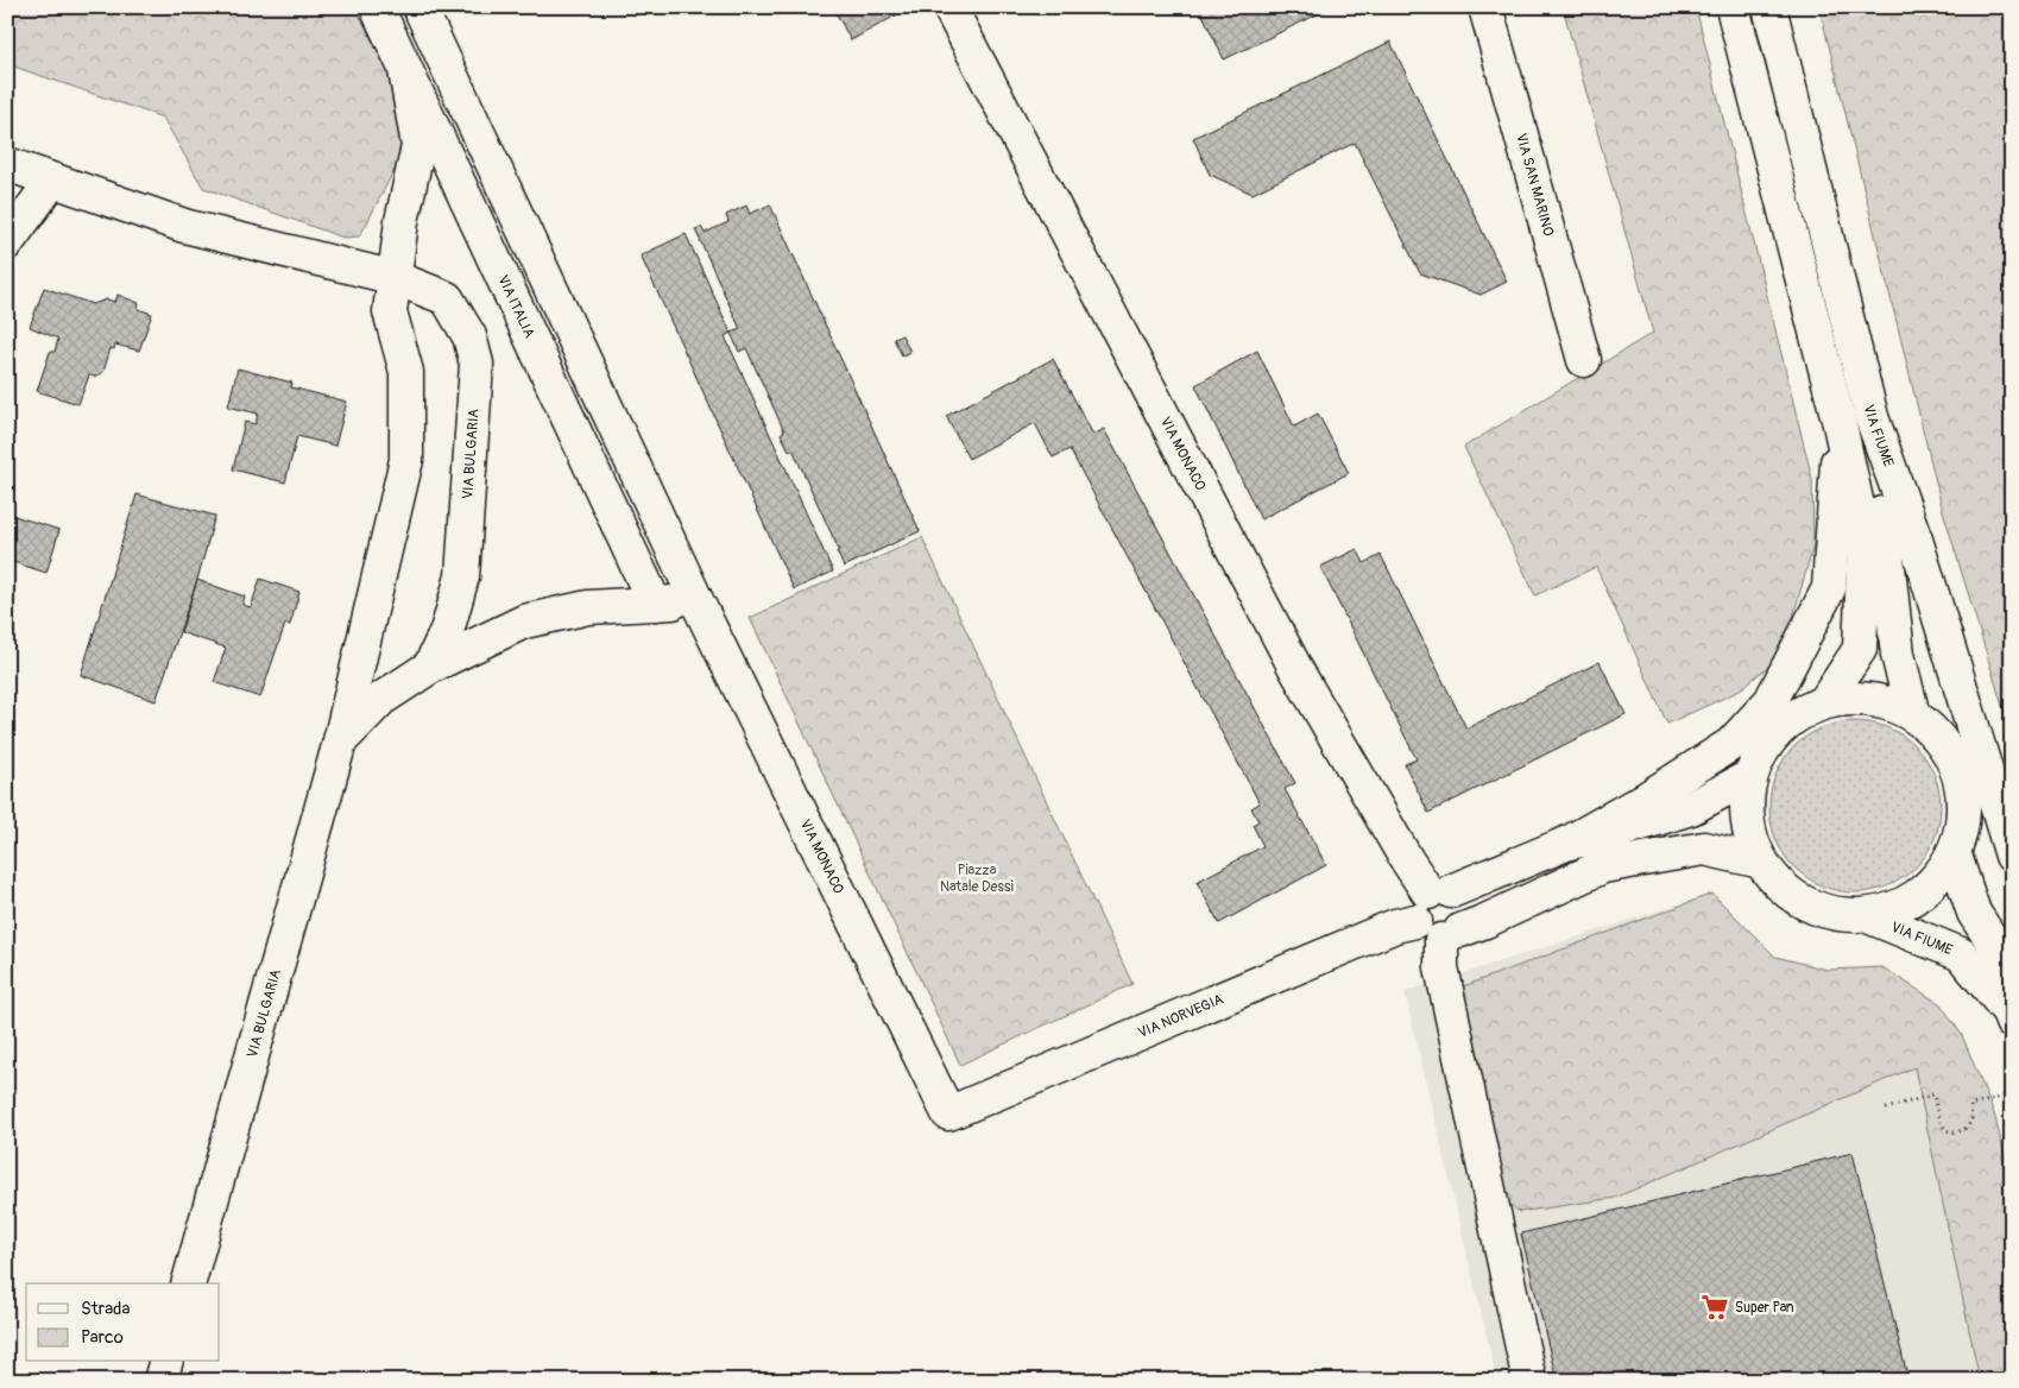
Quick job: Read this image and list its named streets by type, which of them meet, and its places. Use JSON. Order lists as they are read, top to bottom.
{
  "streets": {
    "street": [
      "VIA SAN MARINO",
      "VIA ITALIA",
      "VIA FIUME",
      "VIA MONACO",
      "VIA BULGARIA",
      "VIA NORVEGIA"
    ]
  },
  "crossings": [
    ["VIA ITALIA", "VIA BULGARIA"],
    ["VIA MONACO", "VIA BULGARIA"],
    ["VIA MONACO", "VIA NORVEGIA"]
  ],
  "parks": ["Piazza Natale Dessì"],
  "places": {
    "supermarket": ["Super Pan"]
  },
  "legend": ["Strada", "Parco"]
}
